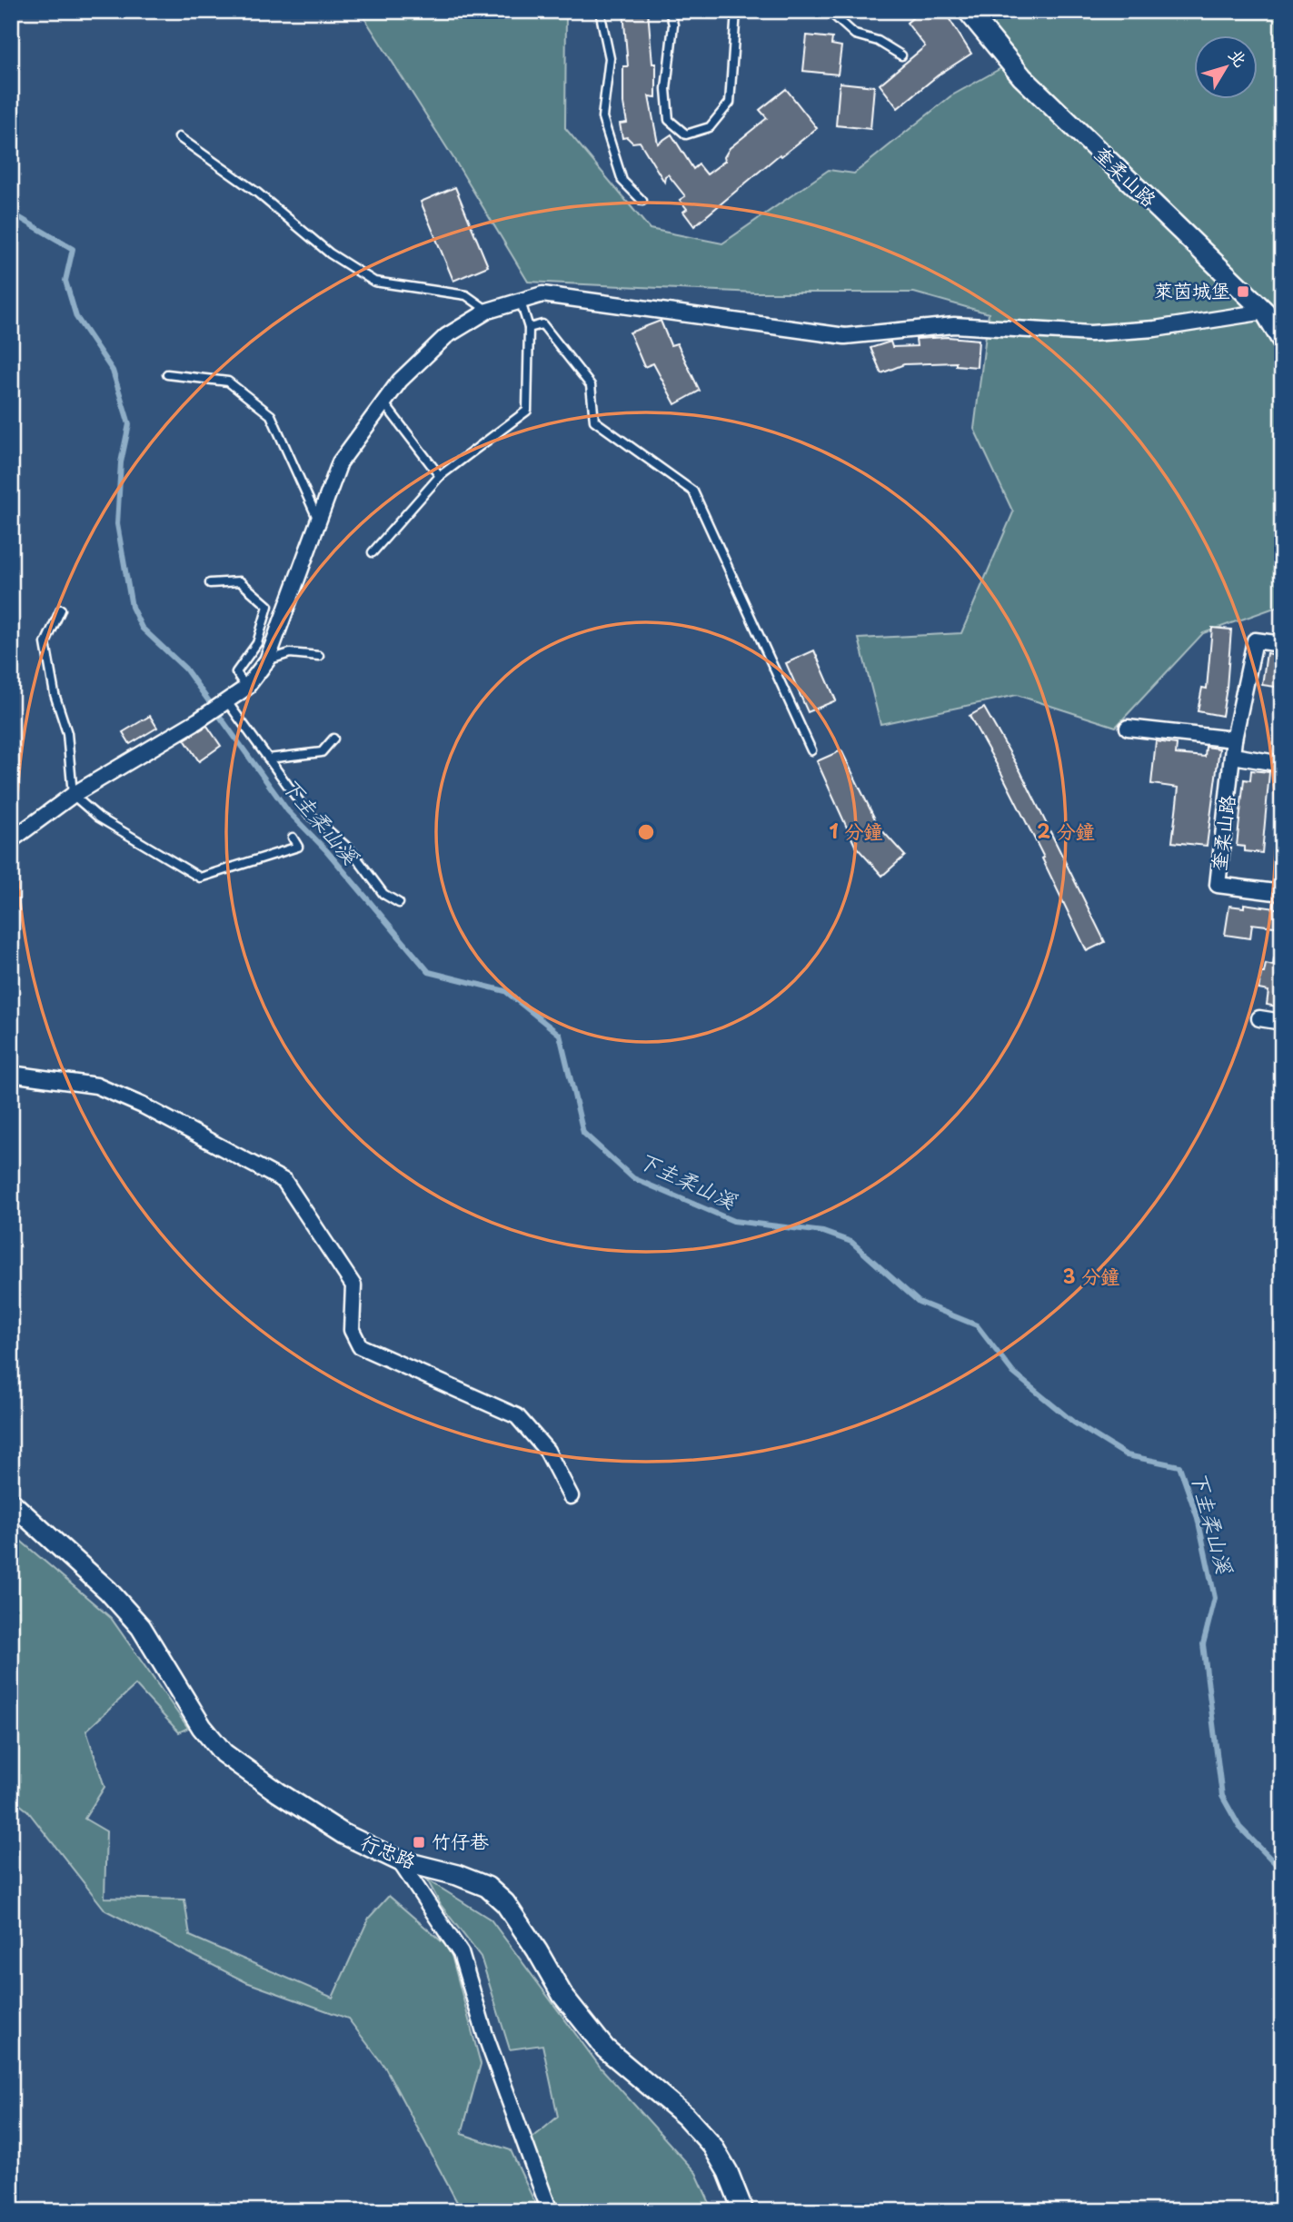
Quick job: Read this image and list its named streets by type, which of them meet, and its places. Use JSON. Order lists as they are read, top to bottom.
{
  "streets": {
    "street": ["奎柔山路", "行忠路"]
  },
  "water": ["下圭柔山溪"],
  "places": {
    "transit": ["萊茵城堡", "竹仔巷"]
  },
  "north": "top right",
  "rings": ["1 分鐘", "2 分鐘", "3 分鐘"]
}
